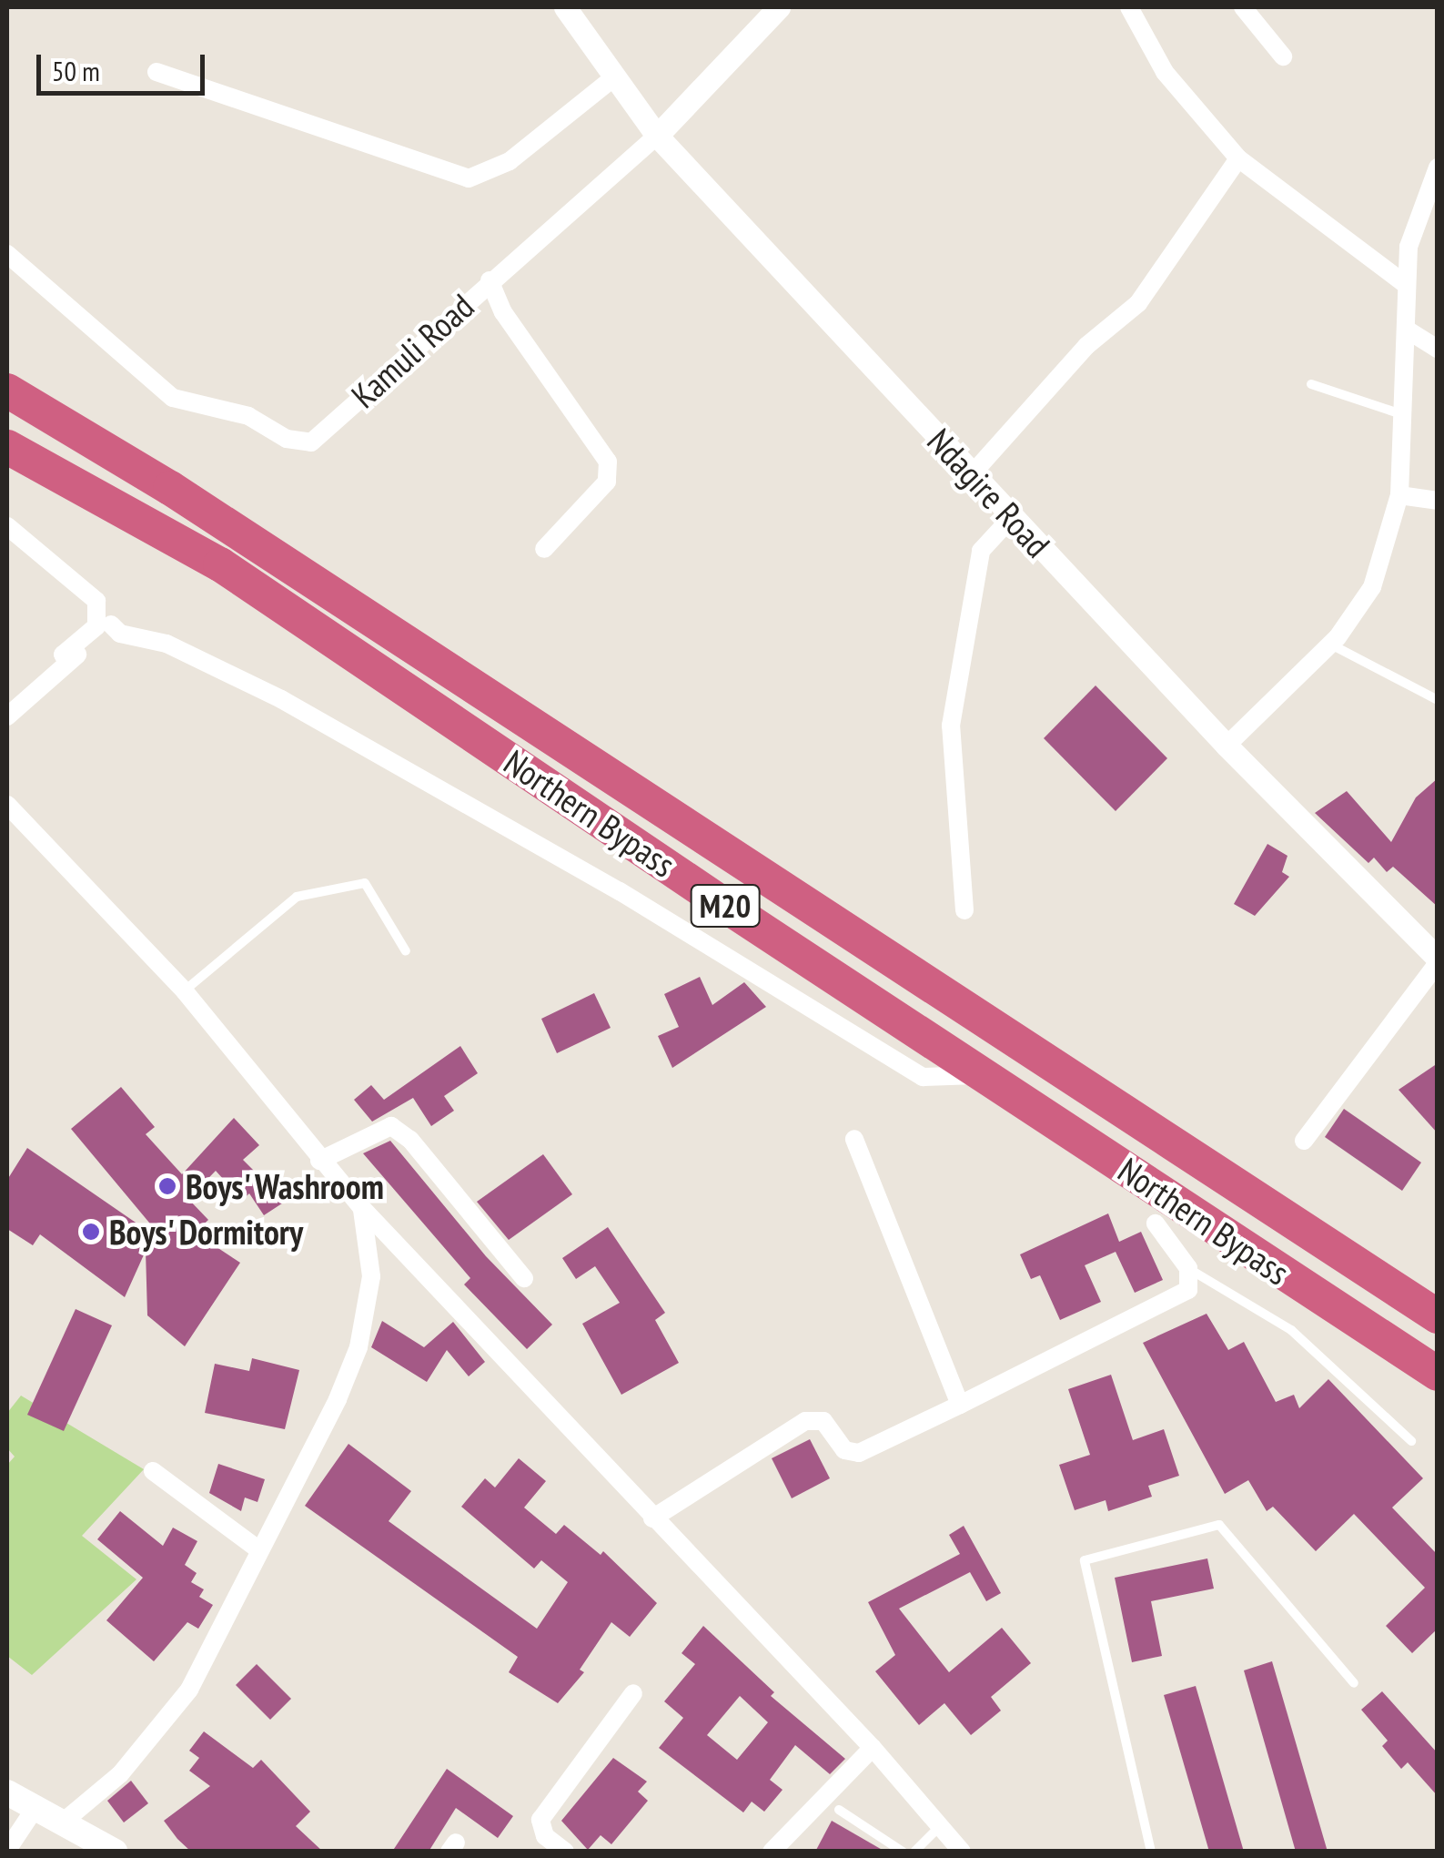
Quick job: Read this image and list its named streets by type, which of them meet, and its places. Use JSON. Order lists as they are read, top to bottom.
{
  "streets": {
    "highway": ["Northern Bypass", "M20"],
    "street": ["Kamuli Road", "Ndagire Road"]
  },
  "crossings": [
    ["Kamuli Road", "Ndagire Road"]
  ],
  "places": ["Boys' Washroom", "Boys' Dormitory"],
  "scale_bar": "50 m"
}
